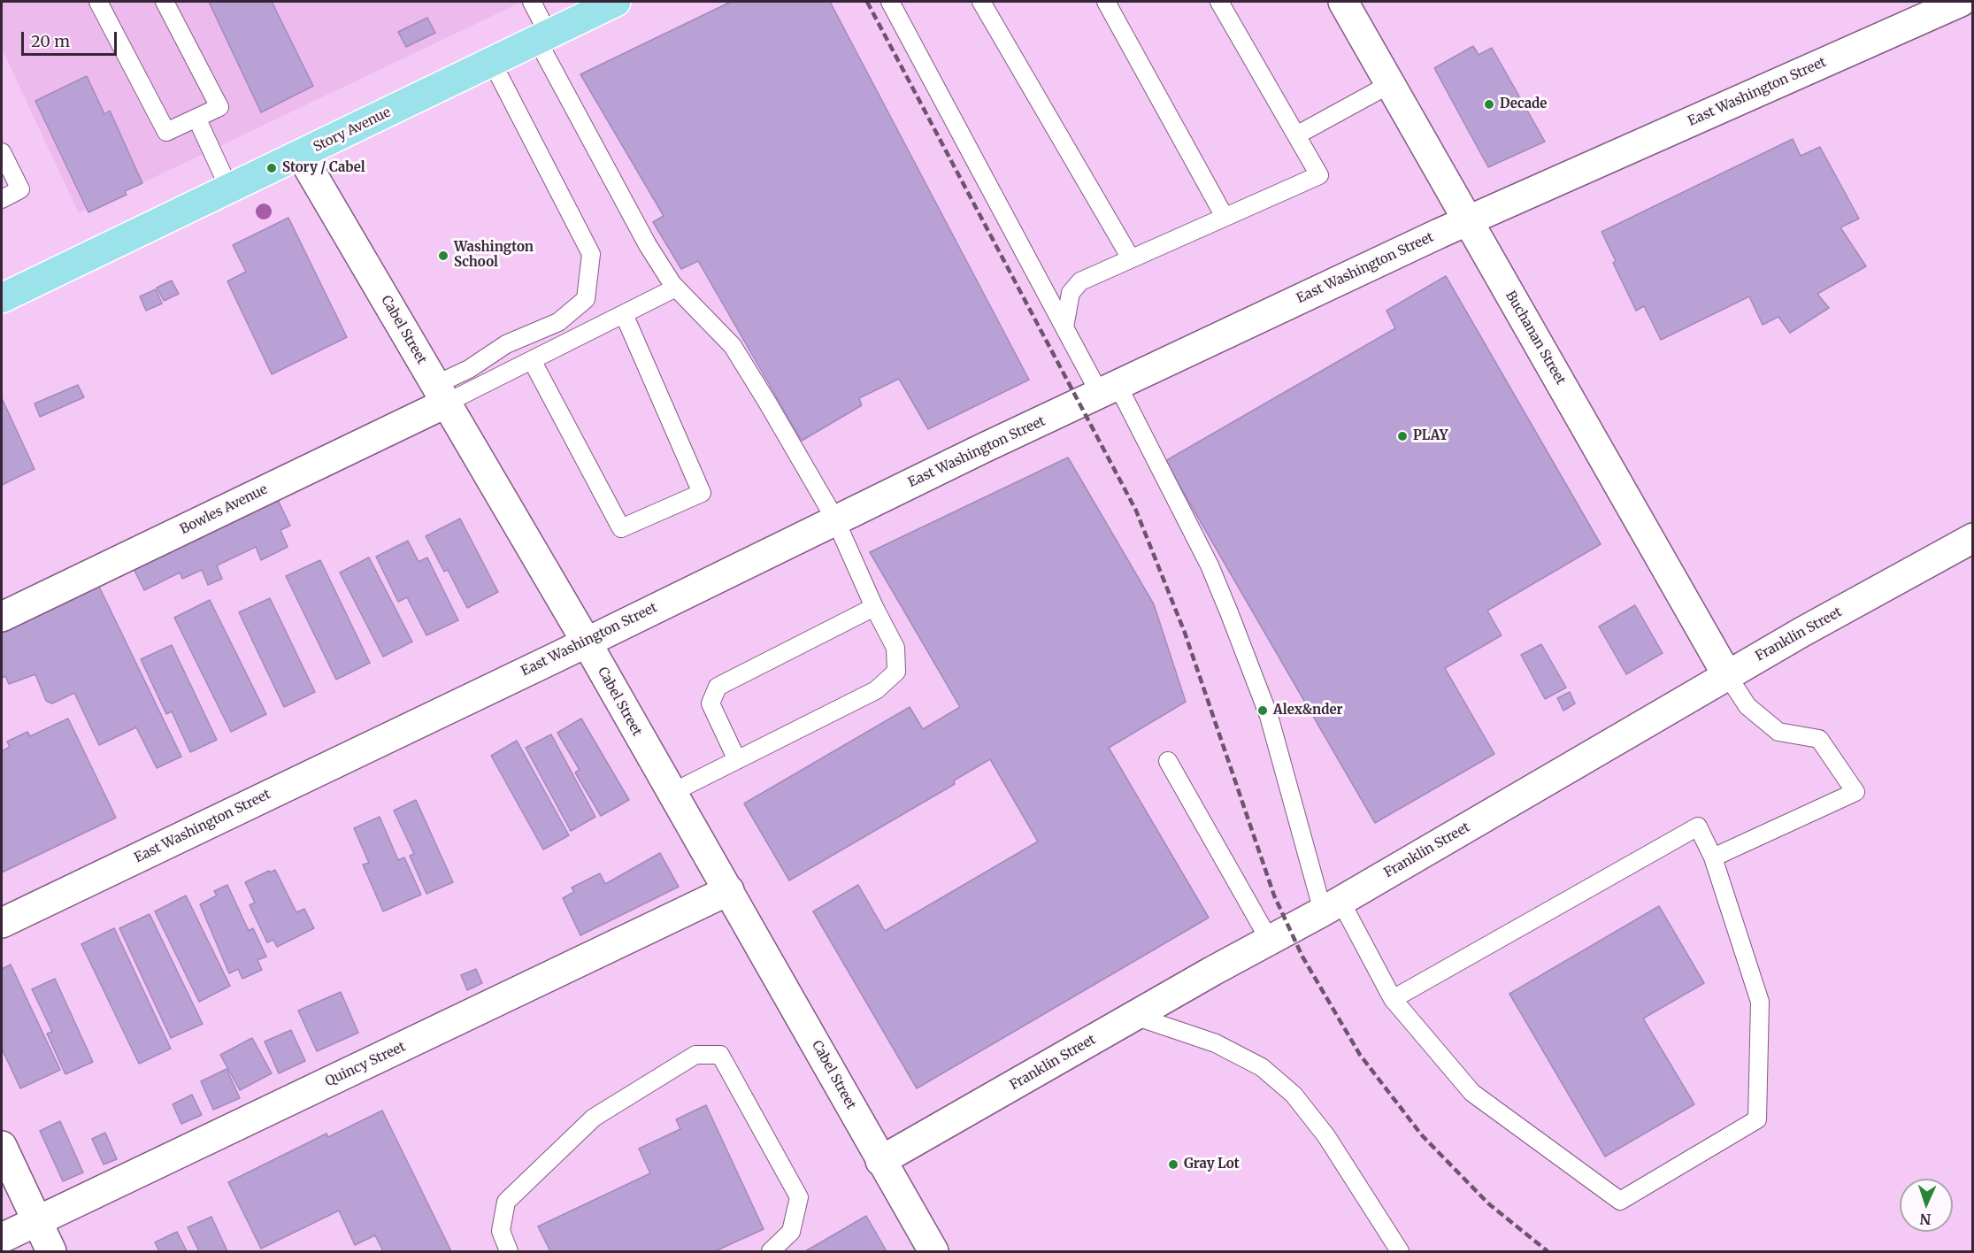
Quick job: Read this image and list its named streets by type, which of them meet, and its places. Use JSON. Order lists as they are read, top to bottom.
{
  "streets": {
    "main road": ["Story Avenue"],
    "street": [
      "East Washington Street",
      "Cabel Street",
      "Buchanan Street",
      "Bowles Avenue",
      "Franklin Street",
      "Quincy Street"
    ]
  },
  "crossings": [
    ["East Washington Street", "Cabel Street"],
    ["East Washington Street", "Buchanan Street"],
    ["Story Avenue", "Cabel Street"],
    ["Cabel Street", "Bowles Avenue"],
    ["Cabel Street", "Franklin Street"],
    ["Cabel Street", "Quincy Street"],
    ["Buchanan Street", "Franklin Street"]
  ],
  "places": [
    "Decade",
    "Story / Cabel",
    "Washington School",
    "PLAY",
    "Alex&nder",
    "Gray Lot"
  ],
  "scale_bar": "20 m",
  "north": "bottom"
}
